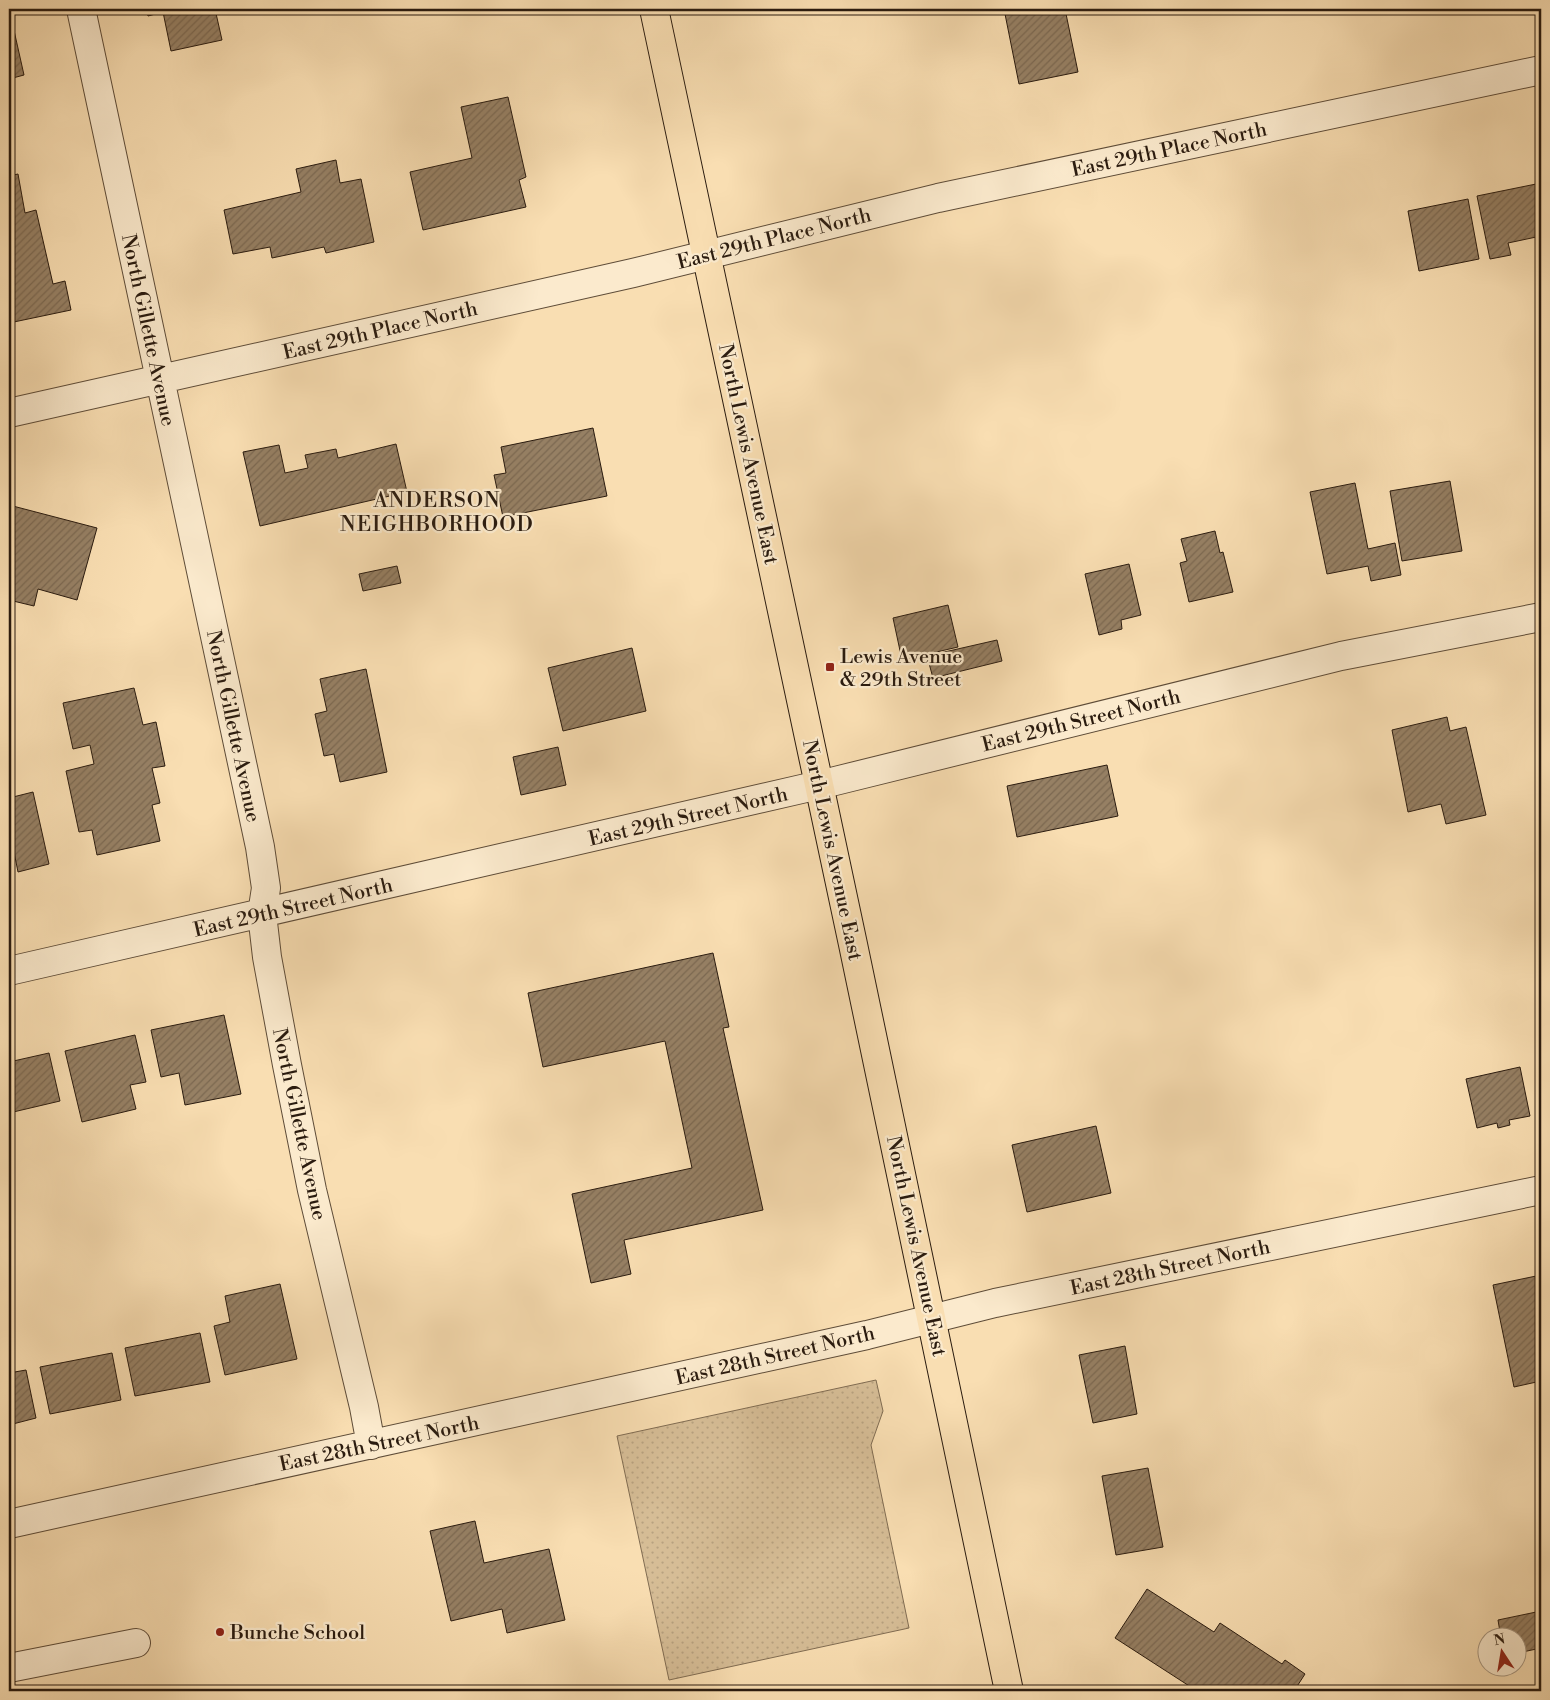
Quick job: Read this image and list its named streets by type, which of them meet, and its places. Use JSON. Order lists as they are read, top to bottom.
{
  "streets": {
    "main road": ["North Lewis Avenue East"],
    "street": [
      "East 29th Place North",
      "North Gillette Avenue",
      "East 29th Street North",
      "East 28th Street North"
    ]
  },
  "crossings": [
    ["East 29th Place North", "North Gillette Avenue"],
    ["East 29th Place North", "North Lewis Avenue East"],
    ["North Gillette Avenue", "East 29th Street North"],
    ["North Gillette Avenue", "East 28th Street North"],
    ["North Lewis Avenue East", "East 29th Street North"],
    ["North Lewis Avenue East", "East 28th Street North"]
  ],
  "districts": ["ANDERSON NEIGHBORHOOD"],
  "places": {
    "transit": ["Lewis Avenue & 29th Street"],
    "other": ["Bunche School"]
  },
  "north": "top"
}
